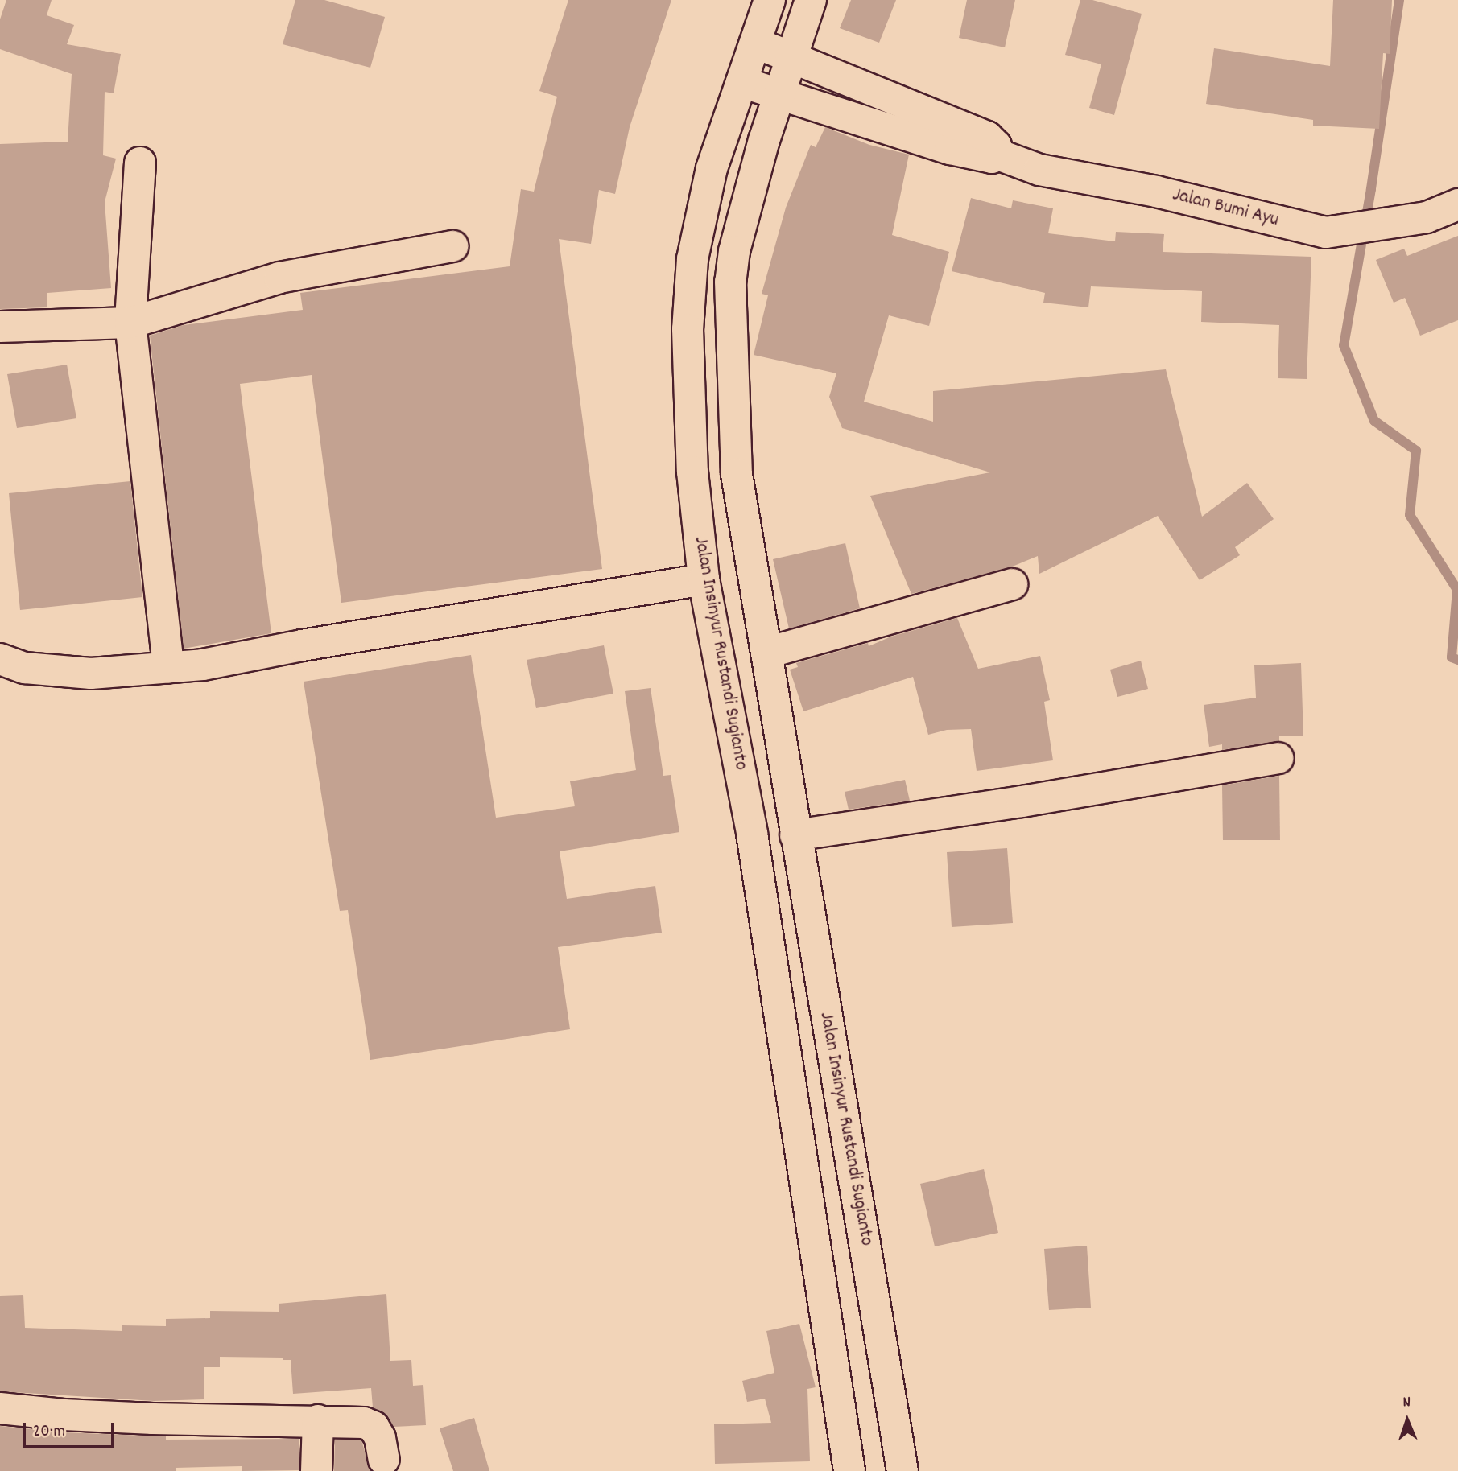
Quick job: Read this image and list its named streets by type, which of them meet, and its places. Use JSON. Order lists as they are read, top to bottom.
{
  "streets": {
    "main road": ["Jalan Bumi Ayu", "Jalan Insinyur Rustandi Sugianto"]
  },
  "crossings": [
    ["Jalan Bumi Ayu", "Jalan Insinyur Rustandi Sugianto"]
  ],
  "scale_bar": "20 m",
  "north": "top"
}
